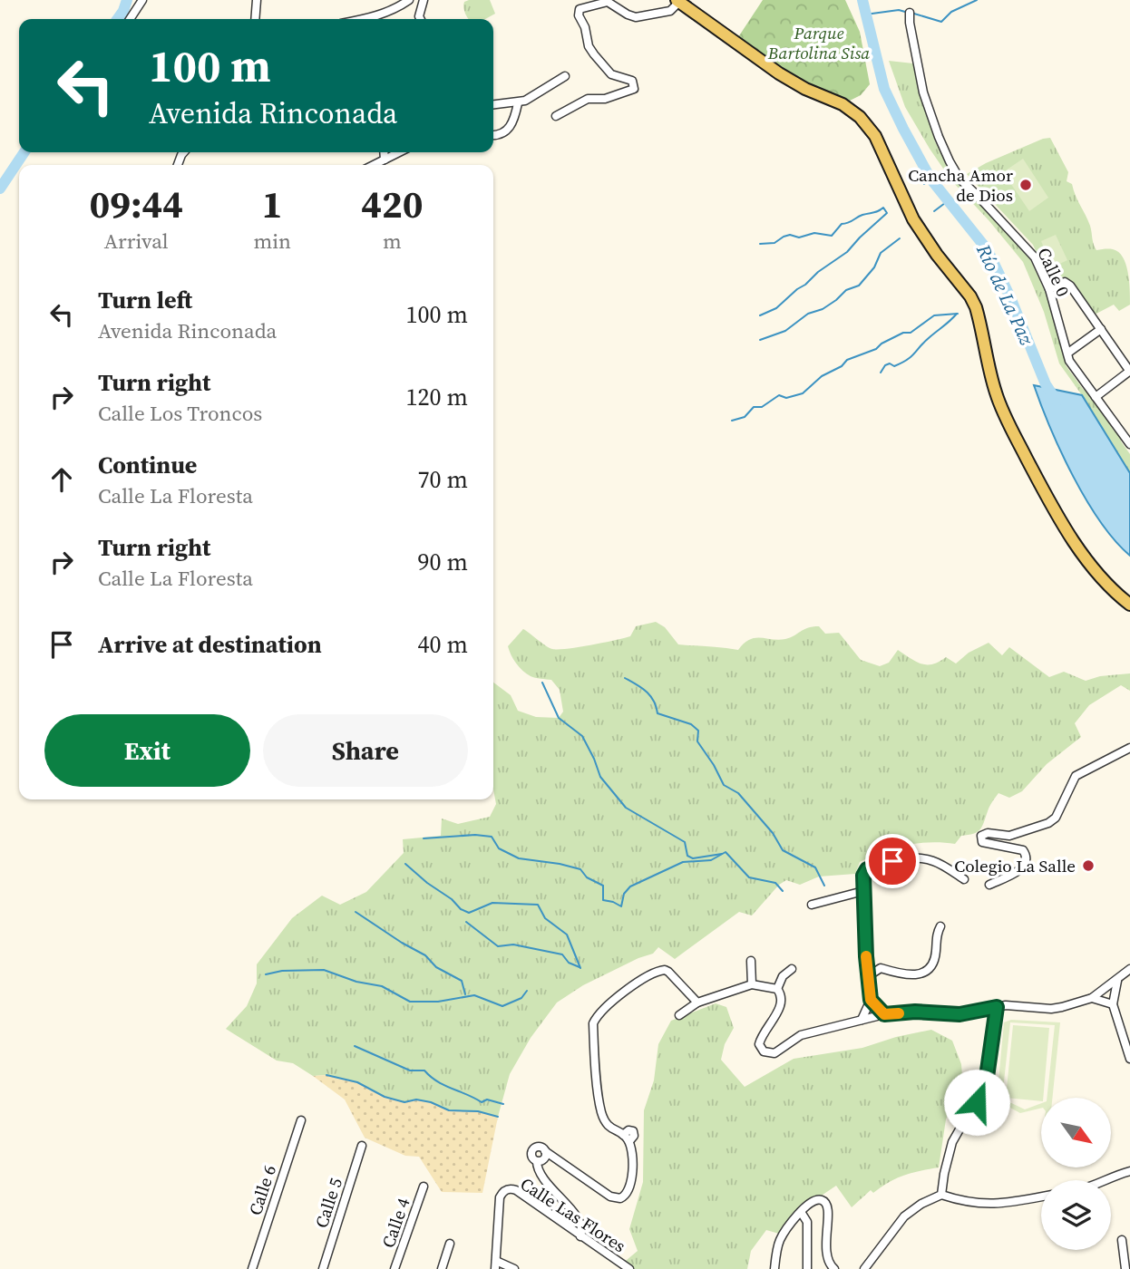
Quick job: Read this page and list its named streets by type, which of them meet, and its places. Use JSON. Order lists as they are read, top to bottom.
{
  "streets": {
    "street": [
      "Calle 0",
      "Calle 6",
      "Calle 5",
      "Calle Las Flores",
      "Calle 4"
    ]
  },
  "water": ["Río de La Paz"],
  "parks": ["Parque Bartolina Sisa"],
  "places": ["Cancha Amor de Dios", "Colegio La Salle"],
  "north": "bottom right",
  "page": {
    "turn": ["100 m", "Avenida Rinconada"],
    "eta": [
      "09:44",
      "Arrival",
      "1",
      "min",
      "420",
      "m"
    ],
    "list": [
      {
        "name": "Turn left",
        "note": "Avenida Rinconada",
        "value": "100 m"
      },
      {
        "name": "Turn right",
        "note": "Calle Los Troncos",
        "value": "120 m"
      },
      {
        "name": "Continue",
        "note": "Calle La Floresta",
        "value": "70 m"
      },
      {
        "name": "Turn right",
        "note": "Calle La Floresta",
        "value": "90 m"
      },
      {
        "name": "Arrive at destination",
        "value": "40 m"
      }
    ],
    "buttons": ["Exit", "Share"]
  }
}
